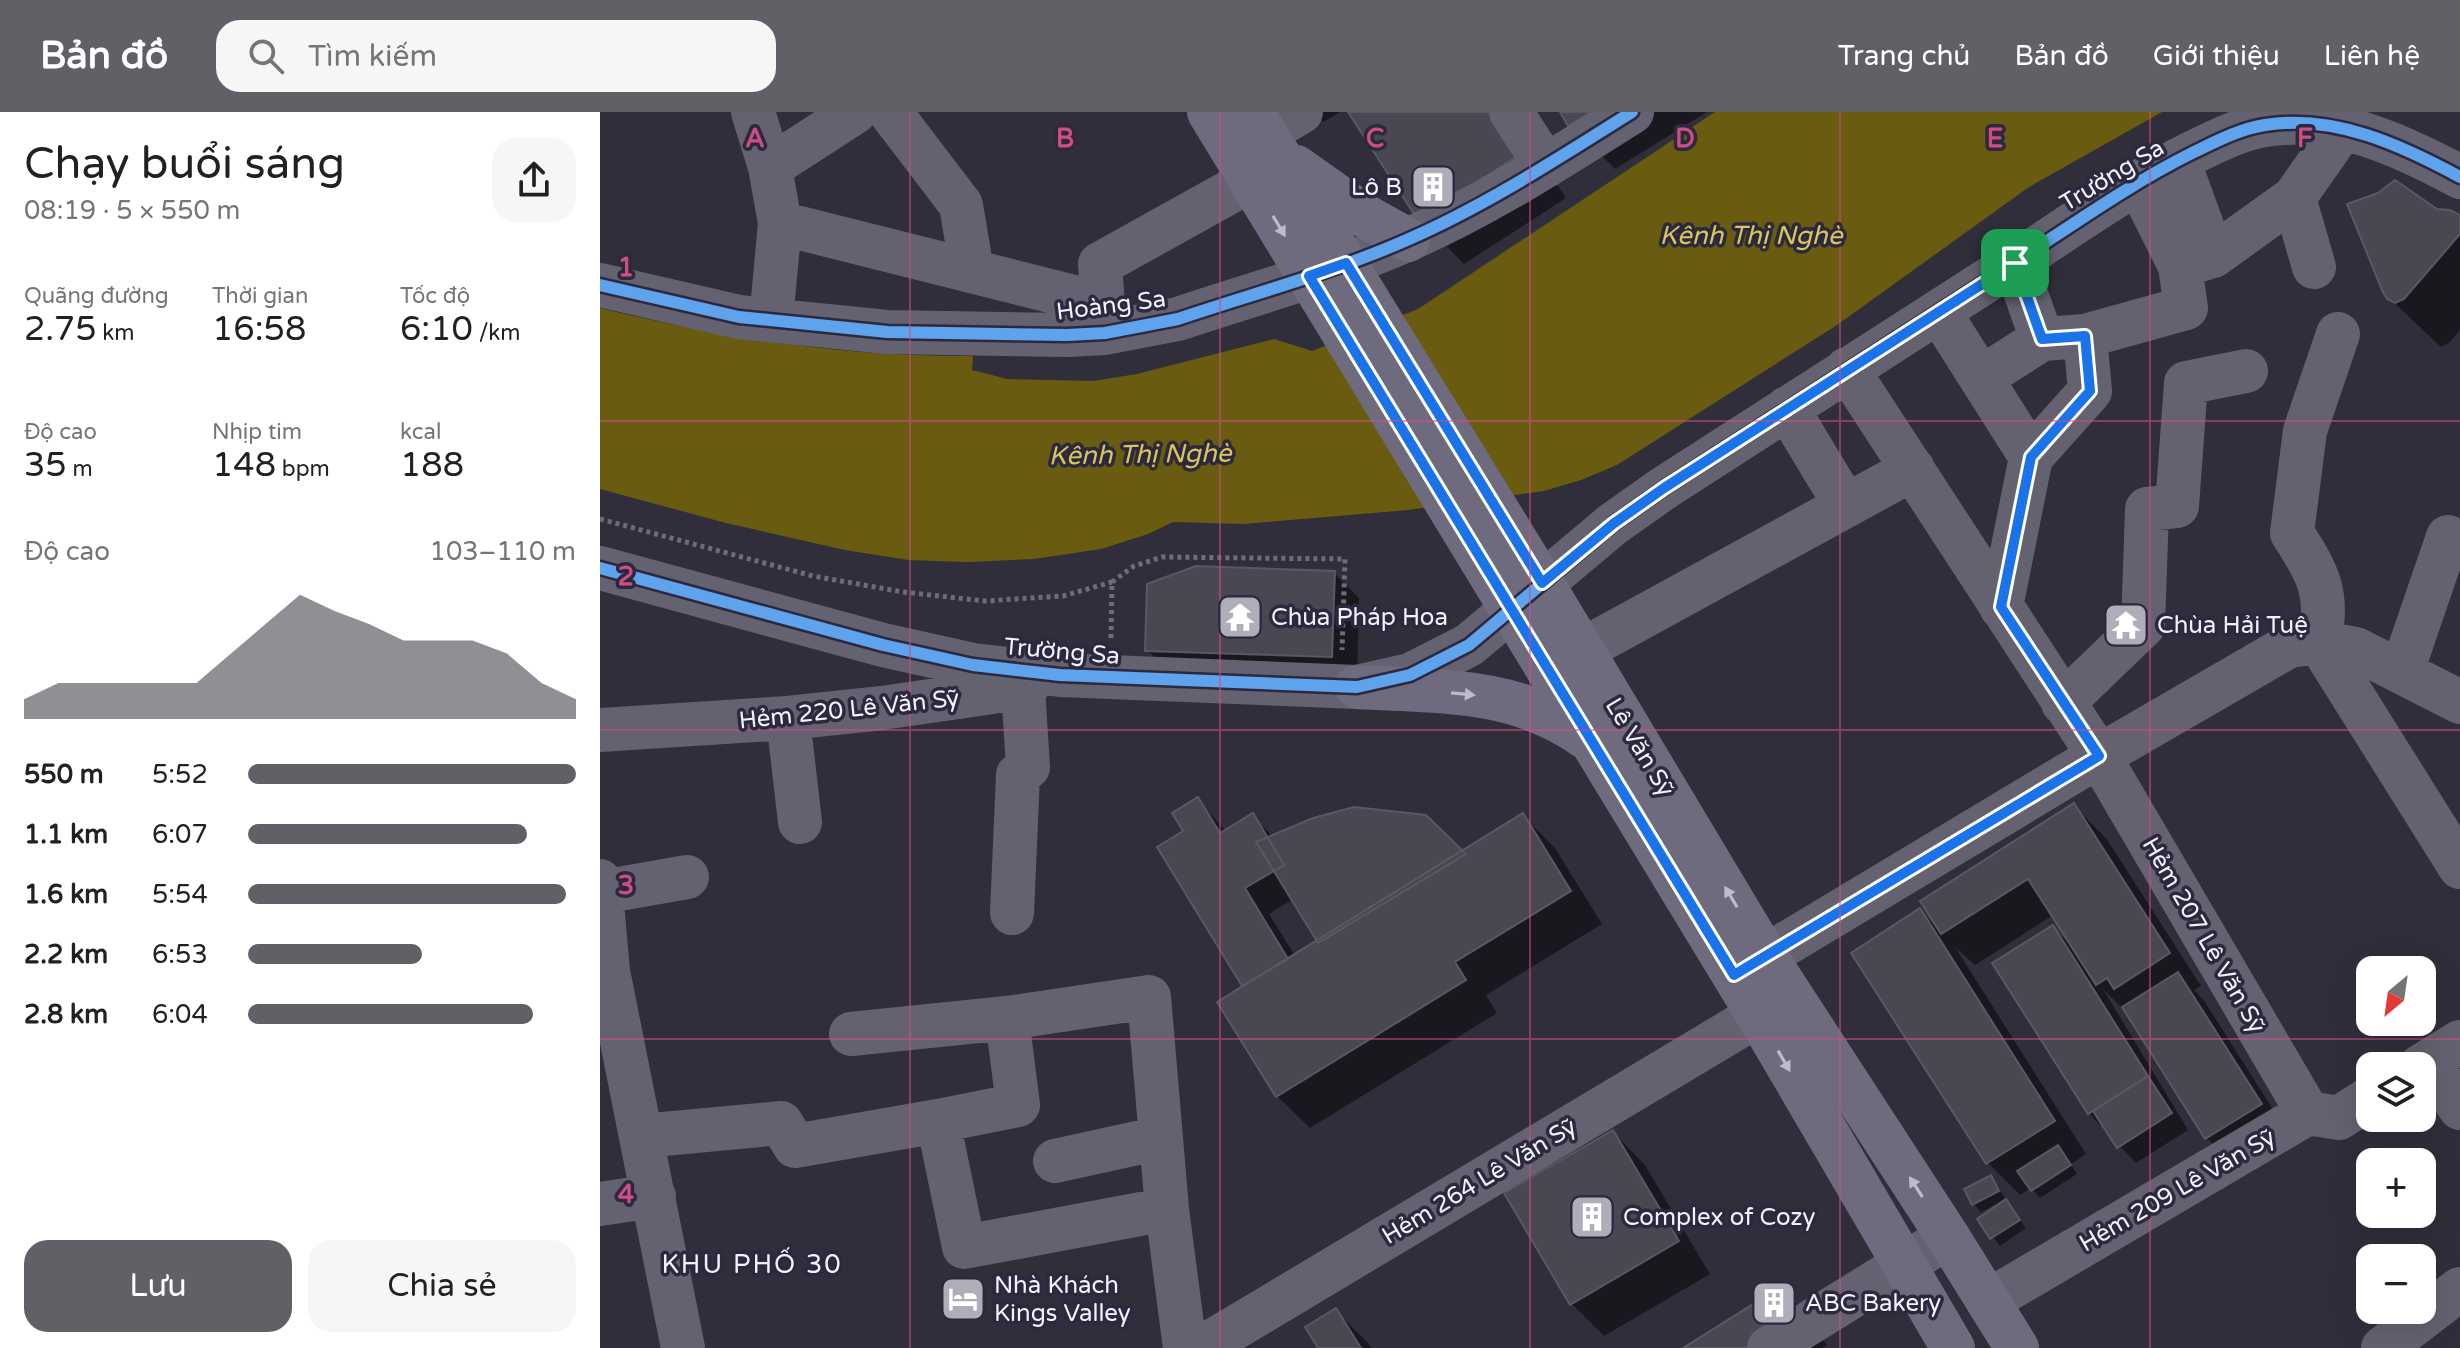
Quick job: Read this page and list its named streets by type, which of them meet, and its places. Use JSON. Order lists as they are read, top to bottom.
{
  "streets": {
    "main road": ["Lê Văn Sỹ"],
    "street": [
      "Trường Sa",
      "Hoàng Sa",
      "Hẻm 220 Lê Văn Sỹ",
      "Hẻm 207 Lê Văn Sỹ",
      "Hẻm 264 Lê Văn Sỹ",
      "Hẻm 209 Lê Văn Sỹ"
    ]
  },
  "crossings": [
    ["Trường Sa", "Hẻm 220 Lê Văn Sỹ"],
    ["Trường Sa", "Lê Văn Sỹ"],
    ["Trường Sa", "Hẻm 207 Lê Văn Sỹ"],
    ["Hoàng Sa", "Lê Văn Sỹ"],
    ["Lê Văn Sỹ", "Hẻm 264 Lê Văn Sỹ"],
    ["Lê Văn Sỹ", "Hẻm 209 Lê Văn Sỹ"],
    ["Hẻm 207 Lê Văn Sỹ", "Hẻm 209 Lê Văn Sỹ"]
  ],
  "districts": ["KHU PHỐ 30"],
  "water": ["Kênh Thị Nghè"],
  "places": {
    "building": ["Lô B", "Complex of Cozy", "ABC Bakery"],
    "temple": ["Chùa Pháp Hoa", "Chùa Hải Tuệ"],
    "hotel": ["Nhà Khách Kings Valley"]
  },
  "north": "bottom left",
  "page": {
    "header": "Bản đồ",
    "search": "Tìm kiếm",
    "nav": [
      "Trang chủ",
      "Bản đồ",
      "Giới thiệu",
      "Liên hệ"
    ],
    "heading": ["Chạy buổi sáng", "08:19 · 5 × 550 m"],
    "stats": [
      ["Quãng đường", "2.75 km"],
      ["Thời gian", "16:58"],
      ["Tốc độ", "6:10 /km"],
      ["Độ cao", "35 m"],
      ["Nhịp tim", "148 bpm"],
      ["kcal", "188"]
    ],
    "chart": ["Độ cao", "103–110 m"],
    "list": [
      {
        "name": "550 m",
        "note": "5:52"
      },
      {
        "name": "1.1 km",
        "note": "6:07"
      },
      {
        "name": "1.6 km",
        "note": "5:54"
      },
      {
        "name": "2.2 km",
        "note": "6:53"
      },
      {
        "name": "2.8 km",
        "note": "6:04"
      }
    ],
    "map_buttons": ["+", "−"],
    "buttons": ["Lưu", "Chia sẻ"]
  },
  "grid": {
    "columns": [
      "A",
      "B",
      "C",
      "D",
      "E",
      "F"
    ],
    "rows": [
      "1",
      "2",
      "3",
      "4"
    ]
  }
}
